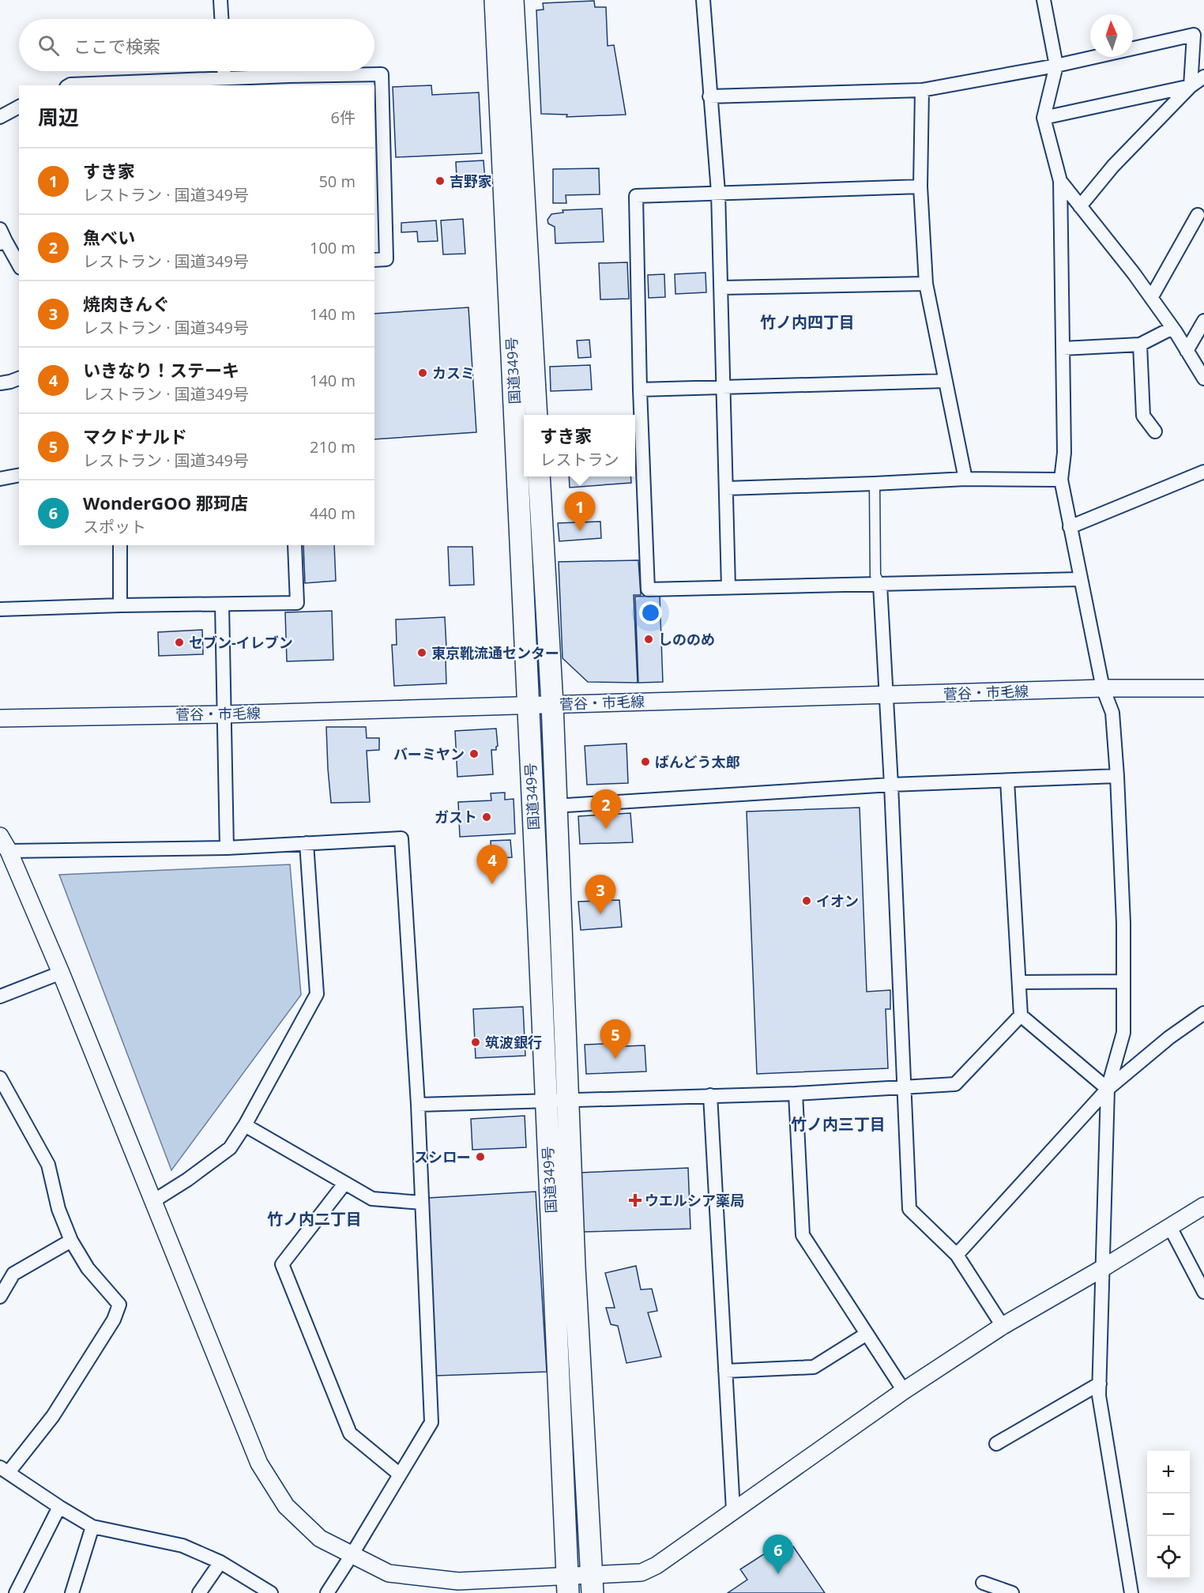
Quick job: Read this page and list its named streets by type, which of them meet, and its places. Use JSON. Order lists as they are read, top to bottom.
{
  "streets": {
    "highway": ["国道349号"],
    "street": ["菅谷・市毛線"]
  },
  "crossings": [
    ["国道349号", "菅谷・市毛線"]
  ],
  "districts": ["竹ノ内四丁目", "竹ノ内三丁目", "竹ノ内二丁目"],
  "places": {
    "other": [
      "吉野家",
      "カスミ",
      "しののめ",
      "セブン-イレブン",
      "東京靴流通センター",
      "バーミヤン",
      "ばんどう太郎",
      "ガスト",
      "イオン",
      "筑波銀行",
      "スシロー"
    ],
    "health": ["ウエルシア薬局"]
  },
  "north": "top",
  "page": {
    "search": "ここで検索",
    "heading": ["周辺", "6件"],
    "list": [
      {
        "mark": "1",
        "name": "すき家",
        "note": "レストラン · 国道349号",
        "value": "50 m"
      },
      {
        "mark": "2",
        "name": "魚べい",
        "note": "レストラン · 国道349号",
        "value": "100 m"
      },
      {
        "mark": "3",
        "name": "焼肉きんぐ",
        "note": "レストラン · 国道349号",
        "value": "140 m"
      },
      {
        "mark": "4",
        "name": "いきなり！ステーキ",
        "note": "レストラン · 国道349号",
        "value": "140 m"
      },
      {
        "mark": "5",
        "name": "マクドナルド",
        "note": "レストラン · 国道349号",
        "value": "210 m"
      },
      {
        "mark": "6",
        "name": "WonderGOO 那珂店",
        "note": "スポット",
        "value": "440 m"
      }
    ],
    "popup": ["すき家", "レストラン"],
    "pins": [
      "1",
      "2",
      "4",
      "3",
      "5",
      "6"
    ],
    "map_buttons": ["+", "−"]
  }
}
